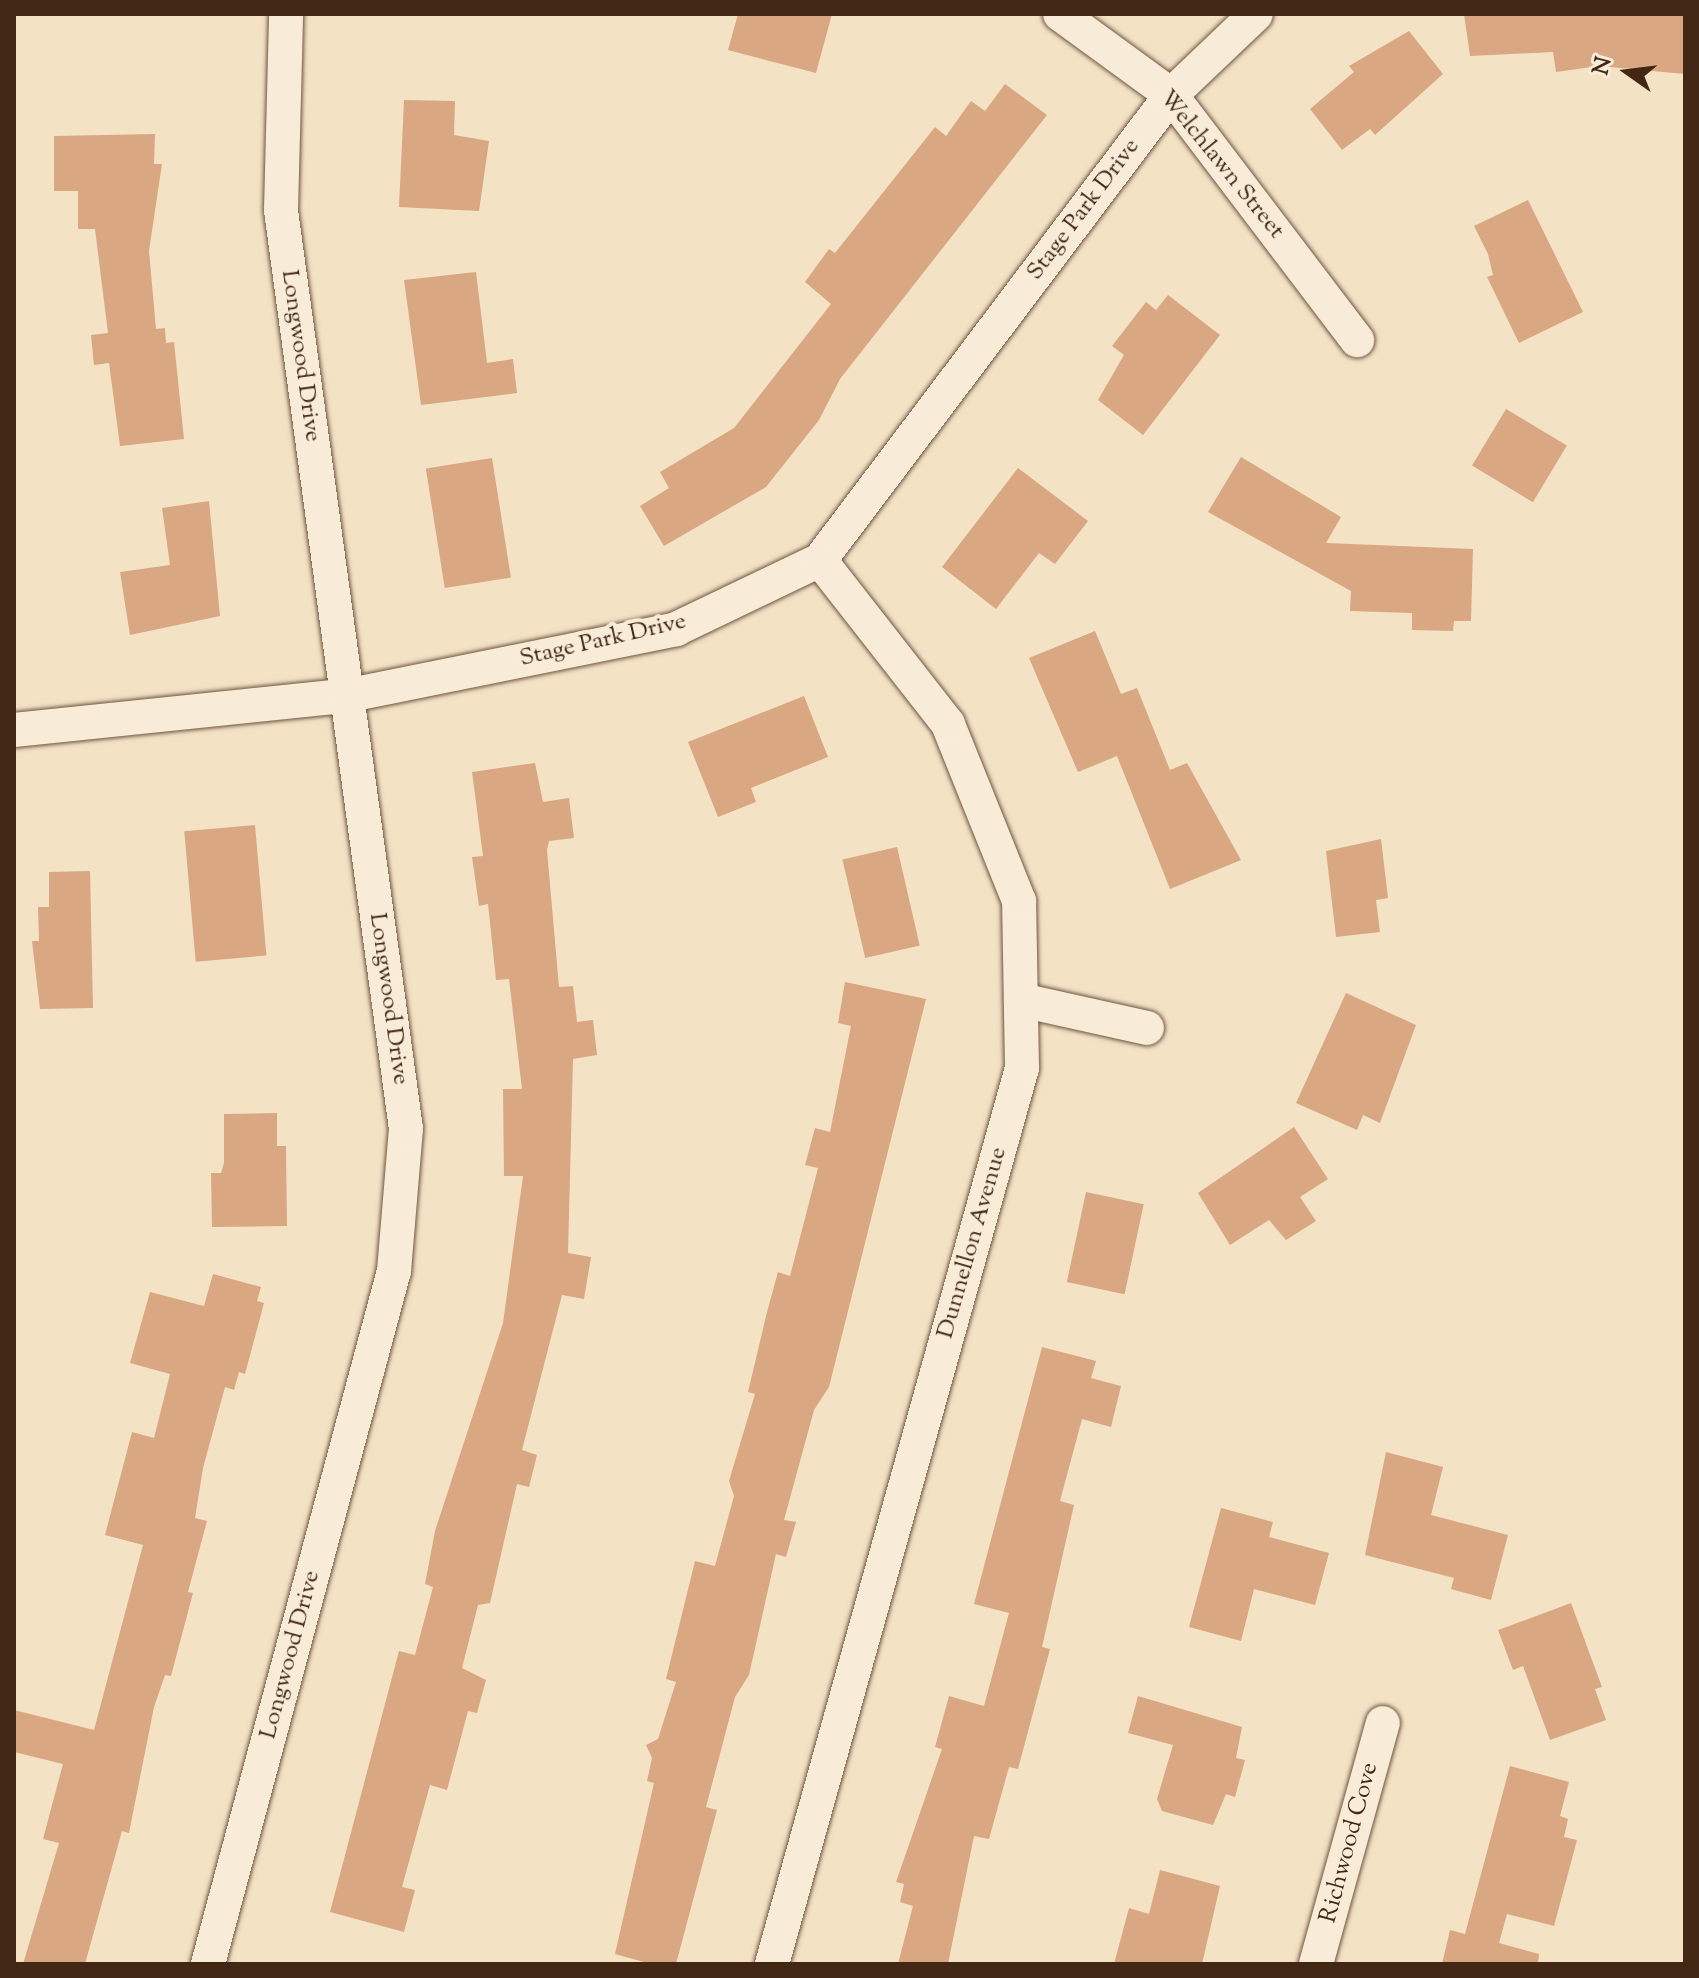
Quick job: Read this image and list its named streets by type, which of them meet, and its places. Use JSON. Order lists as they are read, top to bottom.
{
  "streets": {
    "street": [
      "Welchlawn Street",
      "Stage Park Drive",
      "Longwood Drive",
      "Dunnellon Avenue",
      "Richwood Cove"
    ]
  },
  "crossings": [
    ["Welchlawn Street", "Stage Park Drive"],
    ["Stage Park Drive", "Longwood Drive"],
    ["Stage Park Drive", "Dunnellon Avenue"]
  ],
  "north": "left"
}
